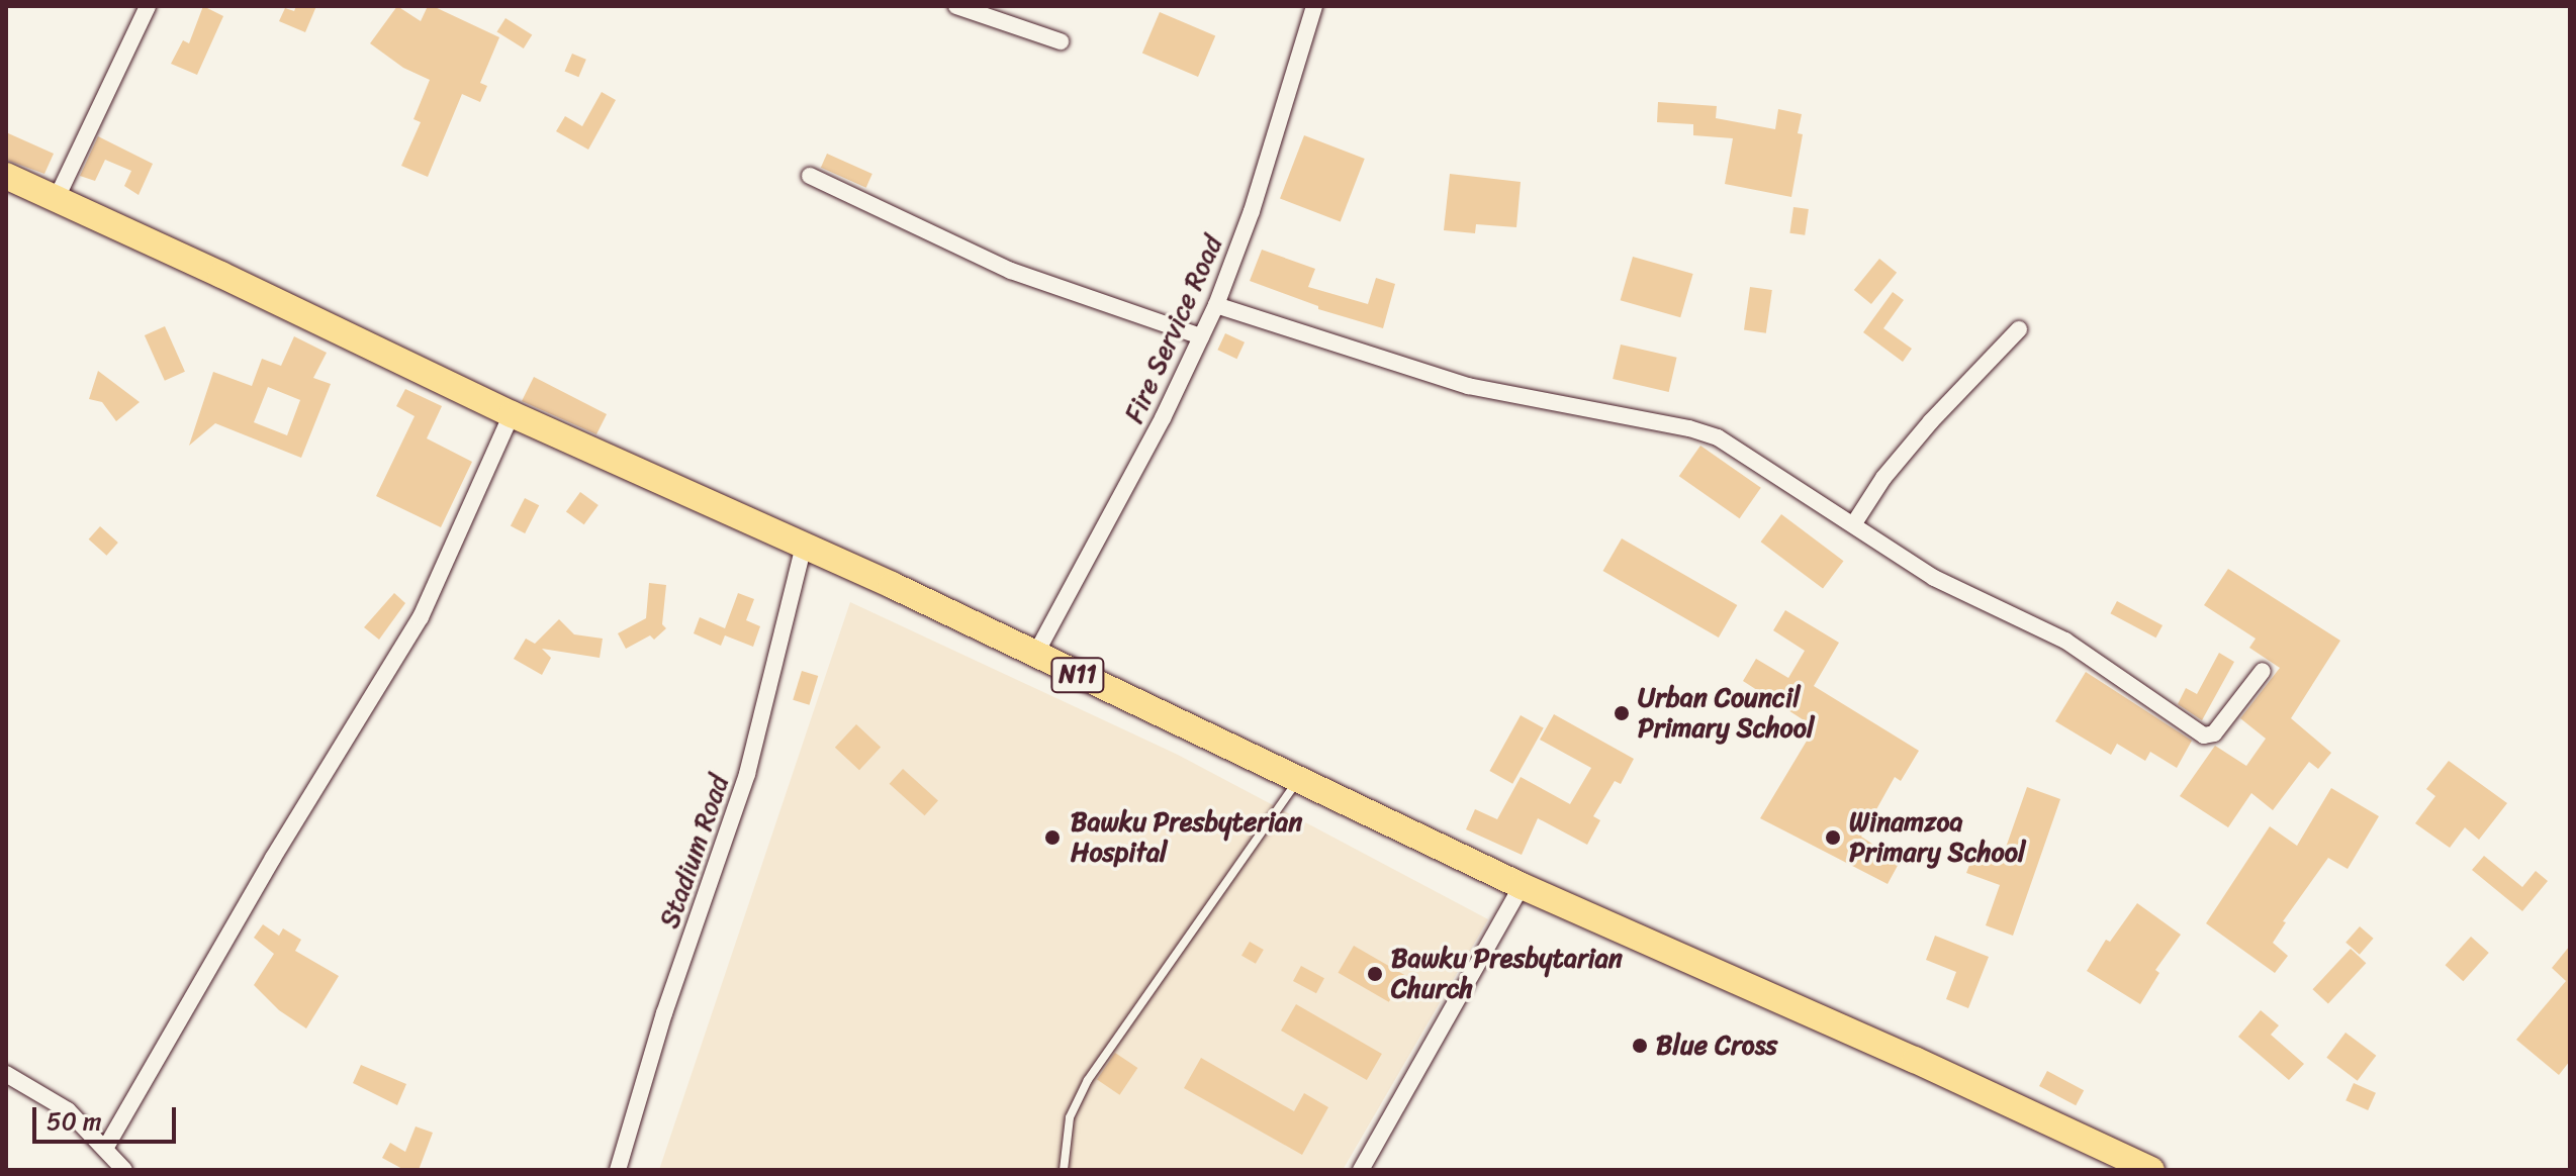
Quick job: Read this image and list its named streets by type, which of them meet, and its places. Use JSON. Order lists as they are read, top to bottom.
{
  "streets": {
    "highway": ["N11"],
    "street": ["Fire Service Road", "Stadium Road"]
  },
  "crossings": [
    ["Fire Service Road", "N11"],
    ["N11", "Stadium Road"]
  ],
  "places": [
    "Urban Council Primary School",
    "Bawku Presbyterian Hospital",
    "Winamzoa Primary School",
    "Bawku Presbytarian Church",
    "Blue Cross"
  ],
  "scale_bar": "50 m"
}
